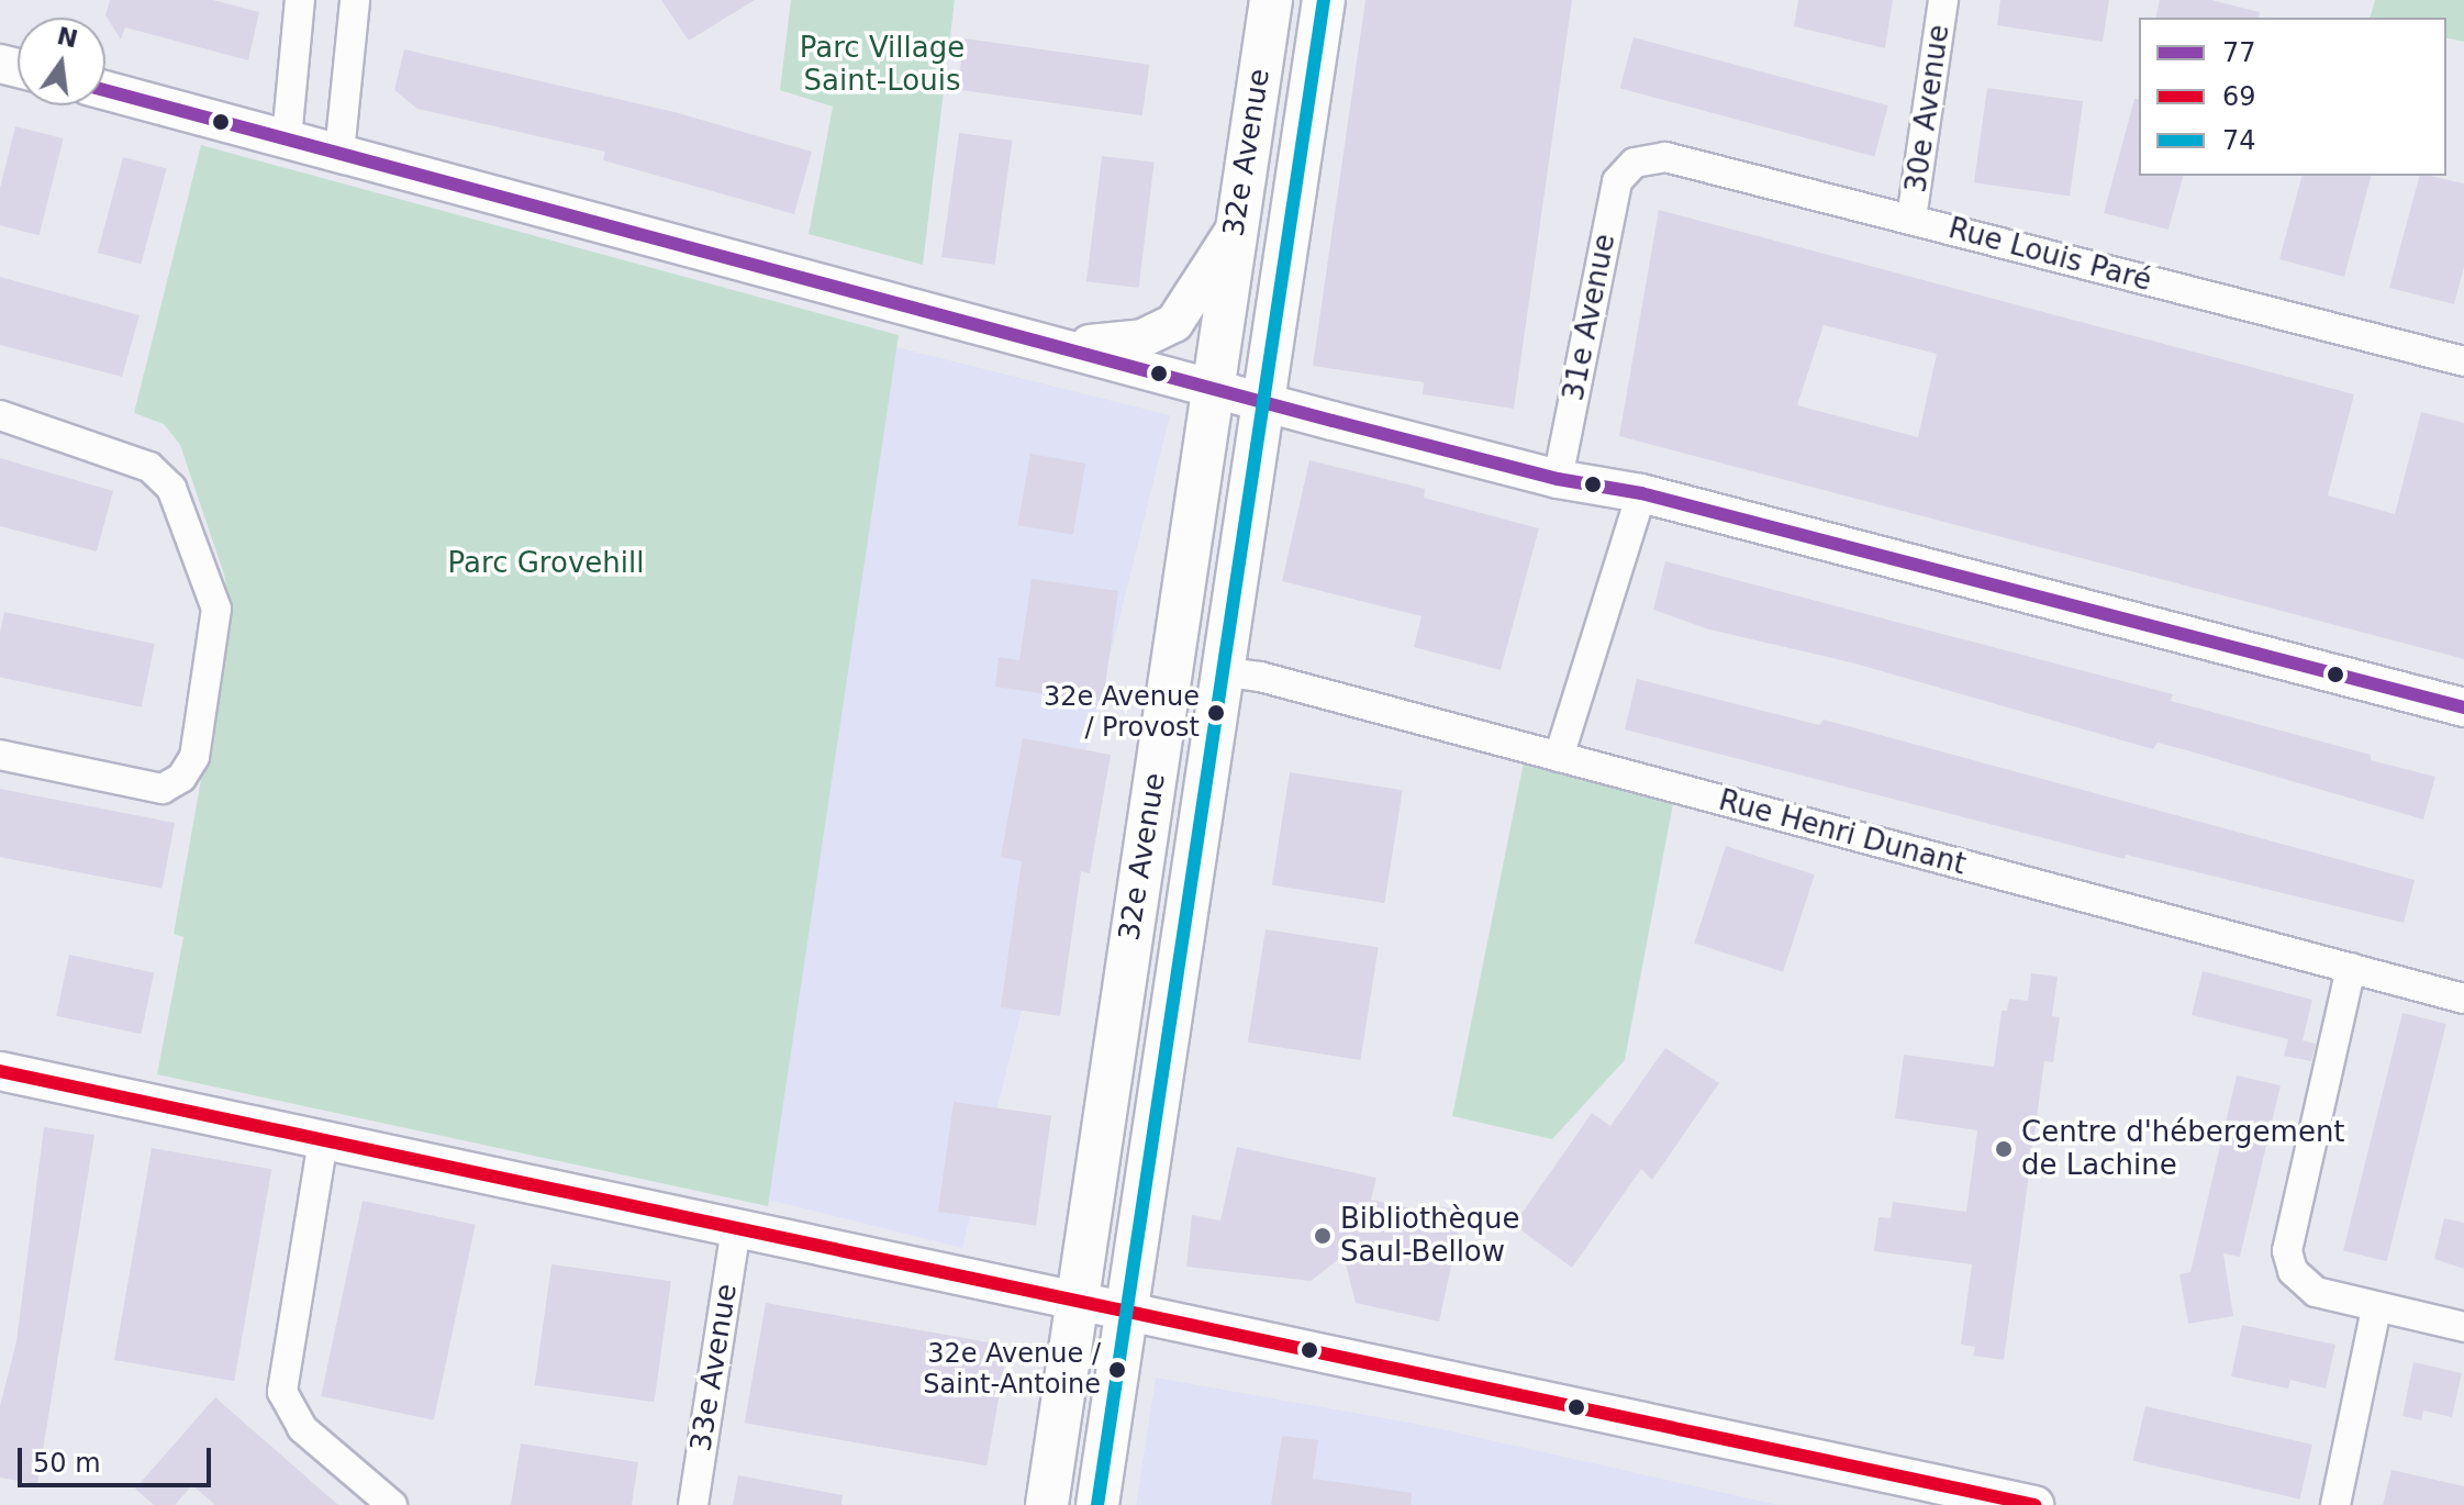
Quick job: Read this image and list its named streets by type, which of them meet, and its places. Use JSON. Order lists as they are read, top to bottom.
{
  "streets": {
    "main road": ["32e Avenue"],
    "street": [
      "30e Avenue",
      "Rue Louis Paré",
      "31e Avenue",
      "Rue Henri Dunant",
      "33e Avenue"
    ]
  },
  "crossings": [
    ["30e Avenue", "Rue Louis Paré"],
    ["32e Avenue", "Rue Henri Dunant"],
    ["Rue Louis Paré", "31e Avenue"]
  ],
  "parks": ["Parc Village Saint-Louis", "Parc Grovehill"],
  "places": [
    "32e Avenue / Provost",
    "Centre d'hébergement de Lachine",
    "Bibliothèque Saul-Bellow",
    "32e Avenue / Saint-Antoine"
  ],
  "lines": ["transit line 74", "transit line 77", "transit line 69"],
  "legend": ["77", "69", "74"],
  "scale_bar": "50 m",
  "north": "top"
}
